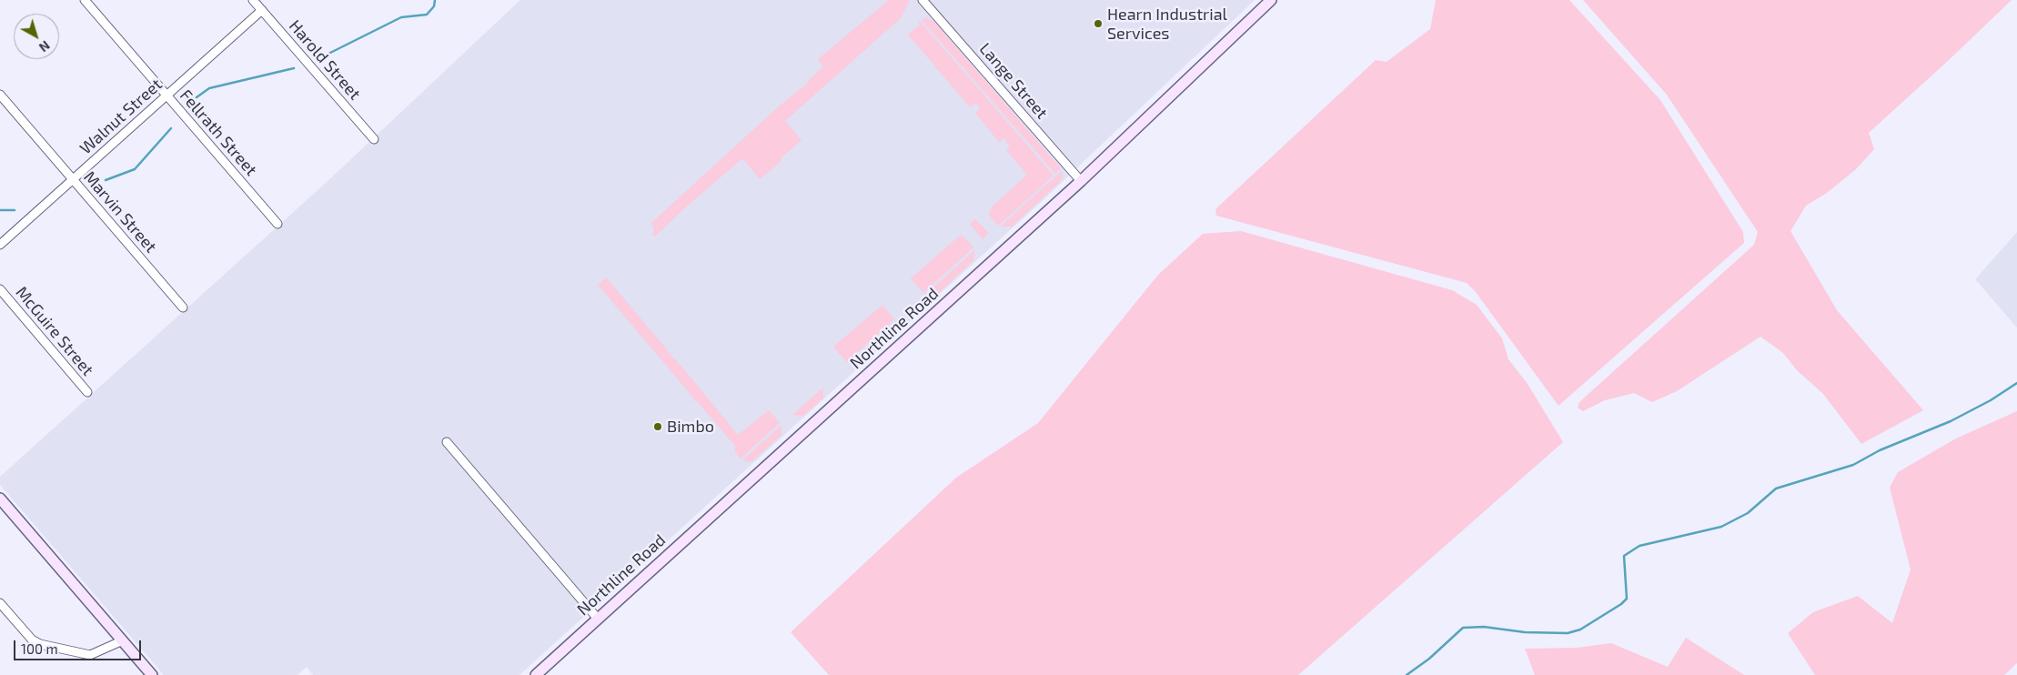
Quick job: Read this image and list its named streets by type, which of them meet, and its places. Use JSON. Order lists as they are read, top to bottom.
{
  "streets": {
    "main road": ["Northline Road"],
    "street": [
      "Harold Street",
      "Lange Street",
      "Walnut Street",
      "Fellrath Street",
      "Marvin Street",
      "McGuire Street"
    ]
  },
  "crossings": [
    ["Harold Street", "Walnut Street"],
    ["Lange Street", "Northline Road"],
    ["Walnut Street", "Fellrath Street"],
    ["Walnut Street", "Marvin Street"]
  ],
  "places": ["Hearn Industrial Services", "Bimbo"],
  "scale_bar": "100 m",
  "north": "bottom right"
}
